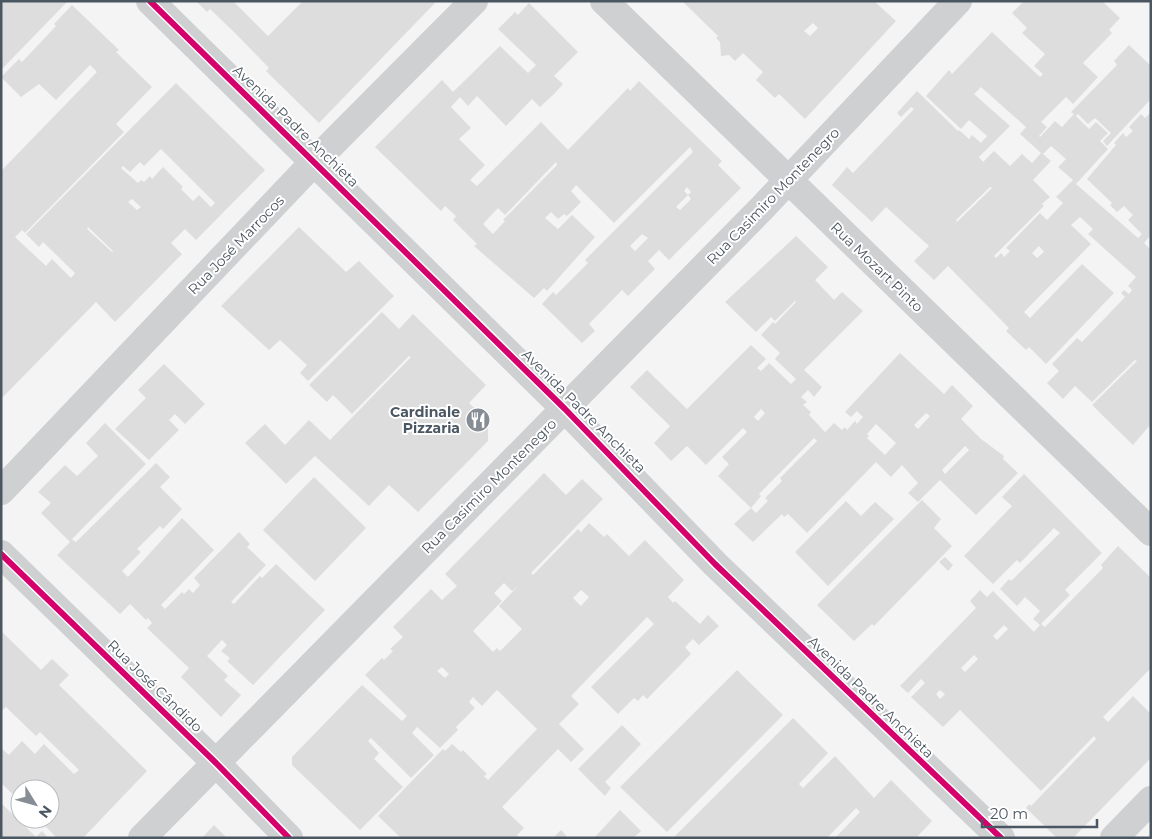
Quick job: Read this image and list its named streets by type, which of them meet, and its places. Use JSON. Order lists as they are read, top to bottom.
{
  "streets": {
    "street": [
      "Avenida Padre Anchieta",
      "Rua Casimiro Montenegro",
      "Rua José Marrocos",
      "Rua Mozart Pinto",
      "Rua José Cândido"
    ]
  },
  "crossings": [
    ["Avenida Padre Anchieta", "Rua Casimiro Montenegro"],
    ["Avenida Padre Anchieta", "Rua José Marrocos"],
    ["Rua Casimiro Montenegro", "Rua Mozart Pinto"],
    ["Rua Casimiro Montenegro", "Rua José Cândido"]
  ],
  "places": {
    "restaurant": ["Cardinale Pizzaria"]
  },
  "scale_bar": "20 m",
  "north": "bottom right"
}
